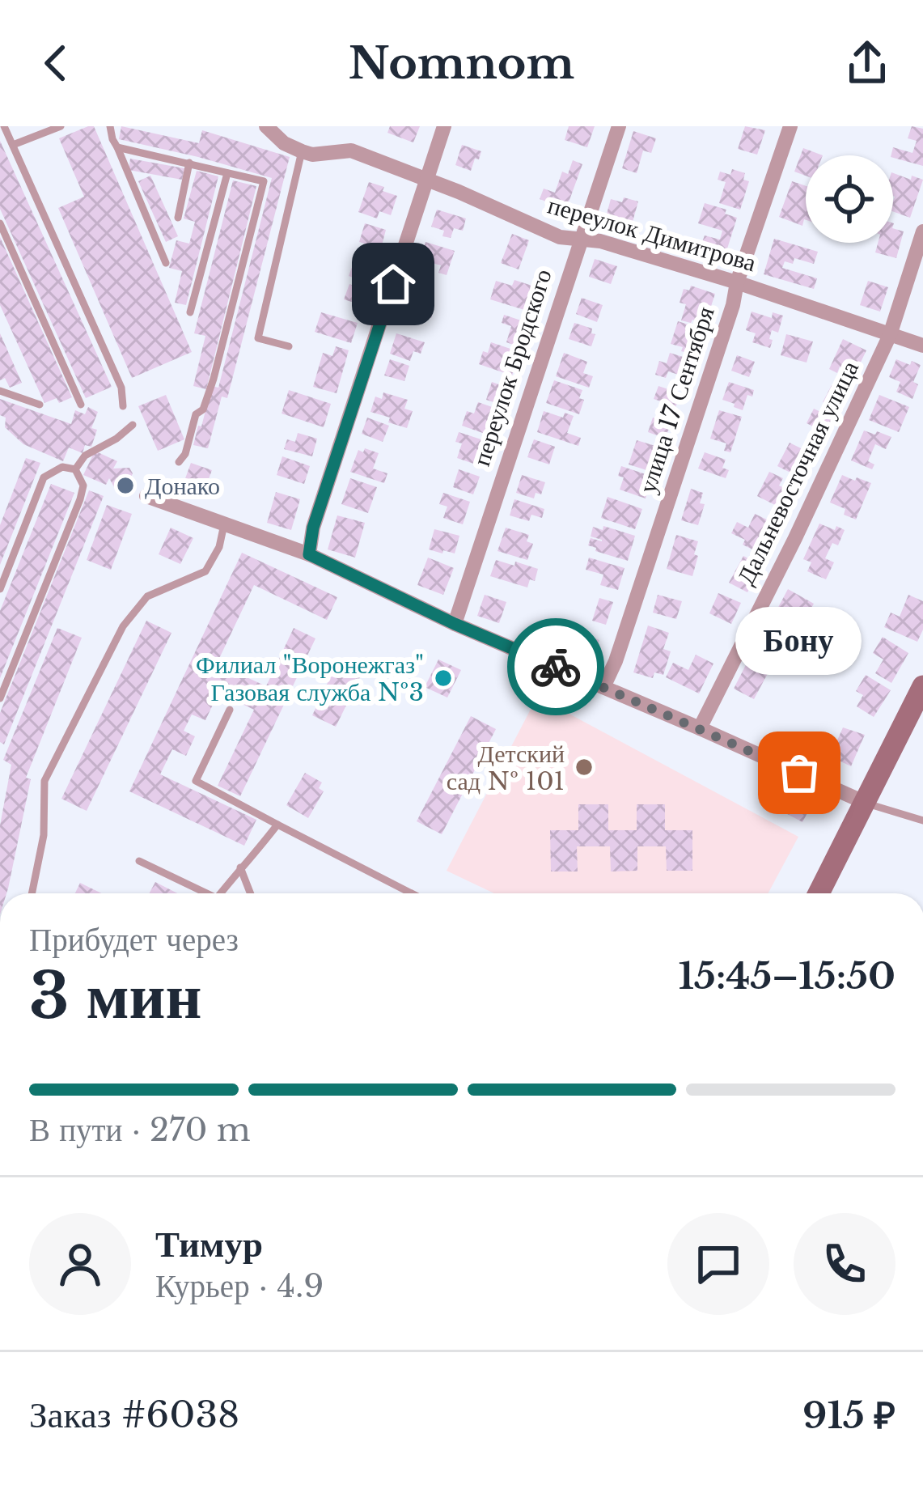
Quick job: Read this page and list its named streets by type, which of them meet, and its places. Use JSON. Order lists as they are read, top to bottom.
{
  "streets": {
    "street": [
      "переулок Димитрова",
      "переулок Бродского",
      "улица 17 Сентября",
      "Дальневосточная улица"
    ]
  },
  "crossings": [
    ["переулок Димитрова", "переулок Бродского"],
    ["переулок Димитрова", "улица 17 Сентября"],
    ["переулок Димитрова", "Дальневосточная улица"]
  ],
  "places": [
    "Донако",
    "Филиал \"Воронежгаз\" Газовая служба №3",
    "Детский сад № 101",
    "Бону"
  ],
  "page": {
    "header": "Nomnom",
    "bubble": "Бону",
    "heading": ["3 мин", "Прибудет через", "15:45–15:50"],
    "panel": [
      "Тимур",
      "Курьер · 4.9",
      "Заказ #6038",
      "915 ₽"
    ],
    "bar": "В пути · 270 m"
  }
}
